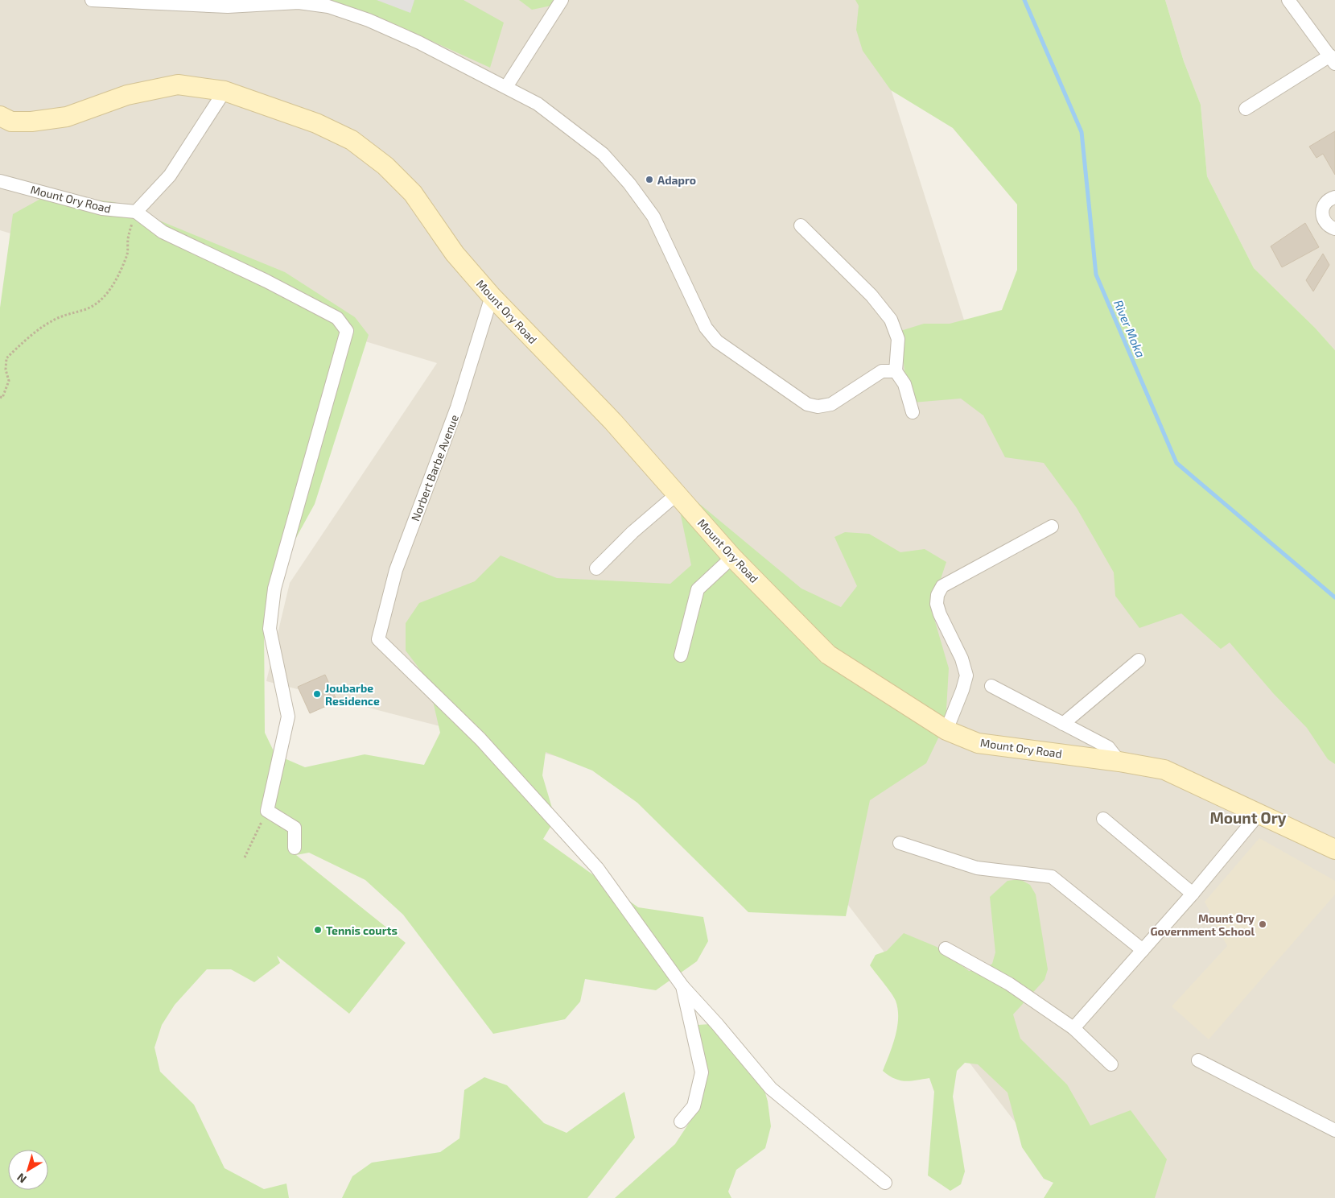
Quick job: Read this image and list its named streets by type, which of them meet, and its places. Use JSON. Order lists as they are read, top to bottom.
{
  "streets": {
    "main road": ["Mount Ory Road"],
    "street": ["Norbert Barbe Avenue"]
  },
  "crossings": [
    ["Mount Ory Road", "Norbert Barbe Avenue"]
  ],
  "districts": ["Mount Ory"],
  "water": ["River Moka"],
  "places": [
    "Adapro",
    "Joubarbe Residence",
    "Mount Ory Government School",
    "Tennis courts"
  ],
  "north": "bottom left"
}
